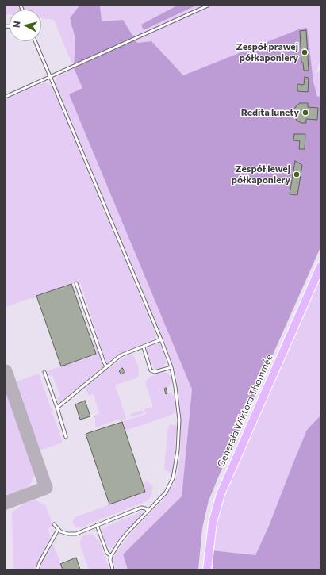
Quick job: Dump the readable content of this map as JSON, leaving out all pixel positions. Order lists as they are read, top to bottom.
{
  "streets": {
    "main road": ["Generała Wiktora Thommée"]
  },
  "places": ["Zespół prawej półkaponiery", "Redita lunety", "Zespół lewej półkaponiery"],
  "north": "left"
}
